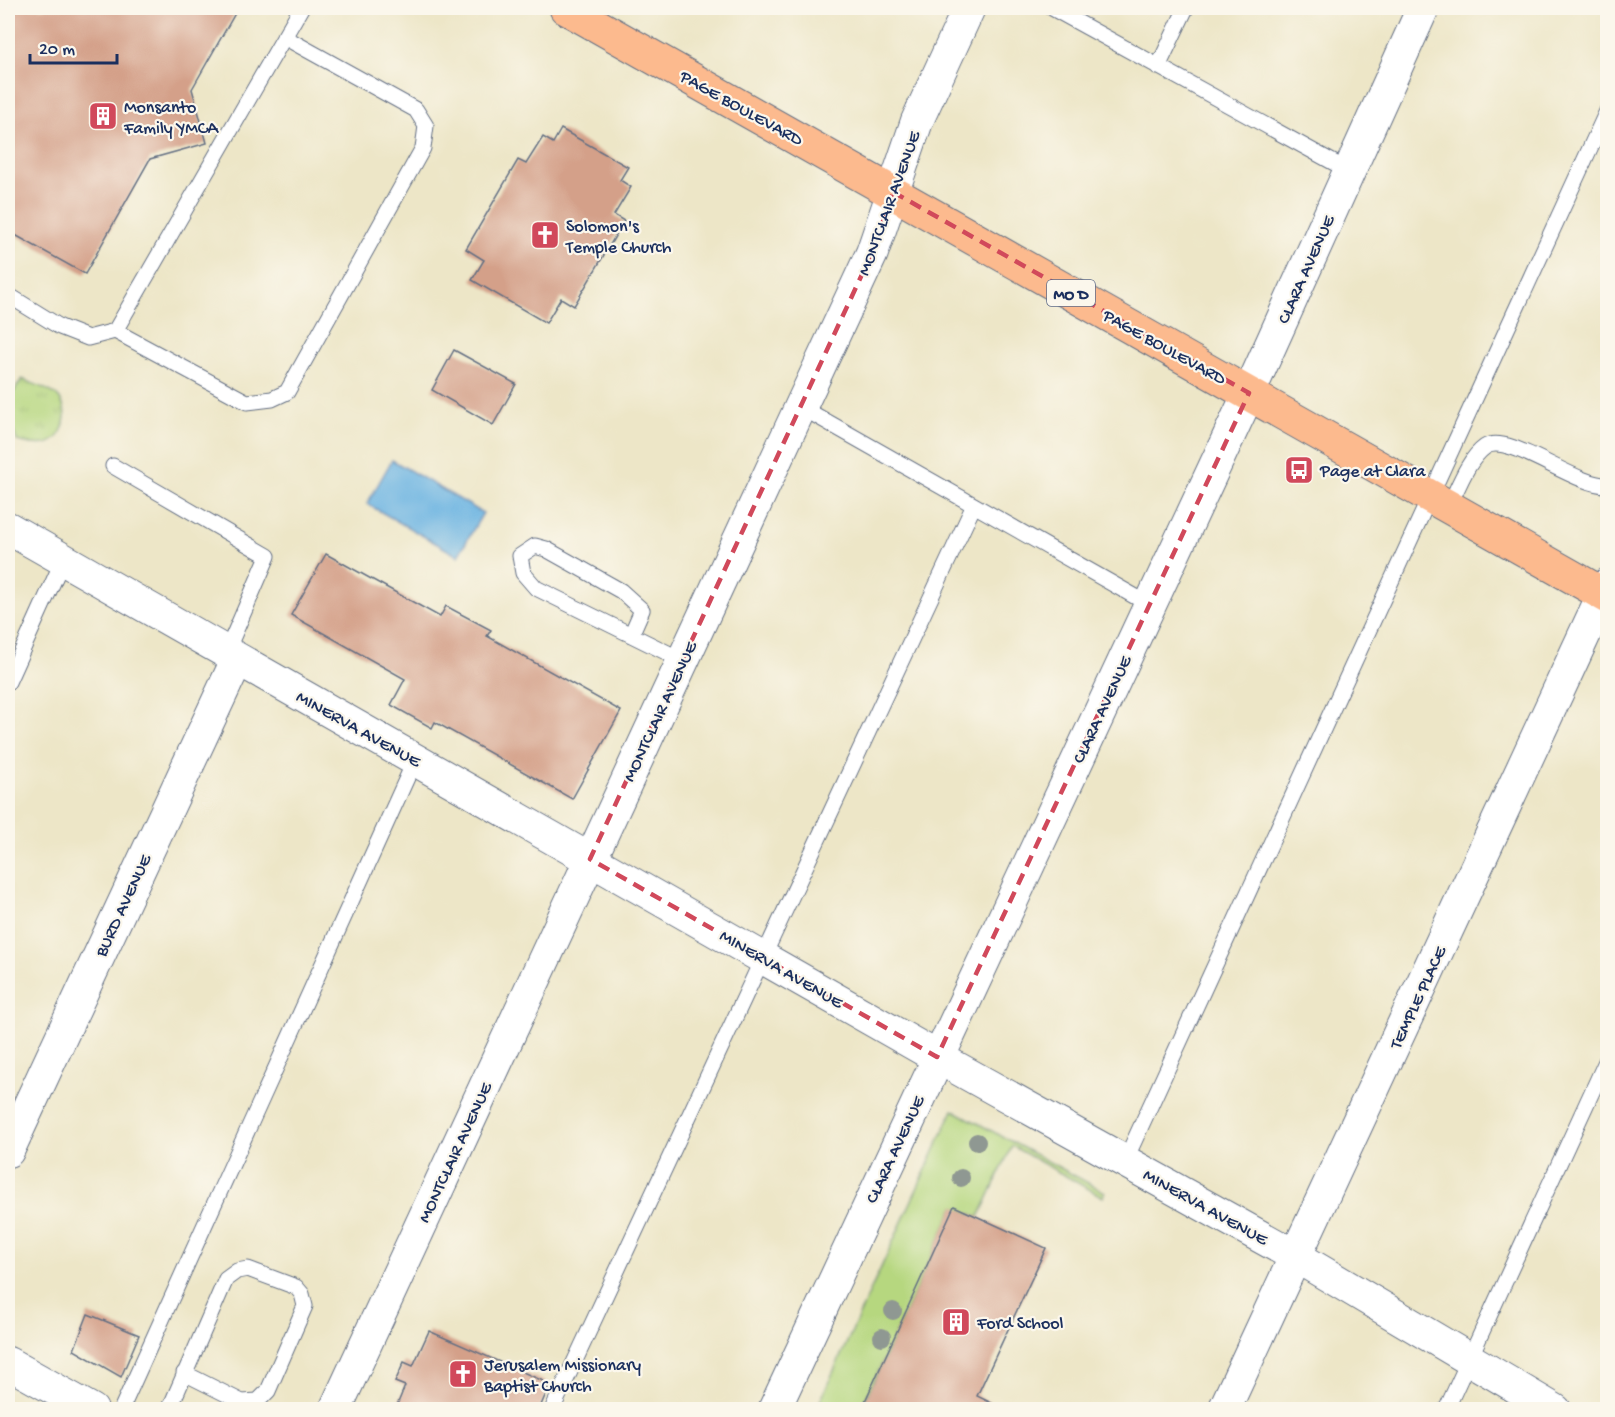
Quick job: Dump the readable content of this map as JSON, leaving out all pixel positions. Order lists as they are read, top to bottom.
{
  "streets": {
    "main road": ["PAGE BOULEVARD", "MO D"],
    "street": [
      "MONTCLAIR AVENUE",
      "CLARA AVENUE",
      "MINERVA AVENUE",
      "BURD AVENUE",
      "TEMPLE PLACE"
    ]
  },
  "crossings": [
    ["PAGE BOULEVARD", "MONTCLAIR AVENUE"],
    ["PAGE BOULEVARD", "CLARA AVENUE"],
    ["PAGE BOULEVARD", "TEMPLE PLACE"],
    ["MONTCLAIR AVENUE", "MINERVA AVENUE"],
    ["CLARA AVENUE", "MINERVA AVENUE"],
    ["MINERVA AVENUE", "BURD AVENUE"],
    ["MINERVA AVENUE", "TEMPLE PLACE"]
  ],
  "places": {
    "building": ["Monsanto Family YMCA", "Ford School"],
    "church": ["Solomon's Temple Church", "Jerusalem Missionary Baptist Church"],
    "bus stop": ["Page at Clara"]
  },
  "scale_bar": "20 m"
}
